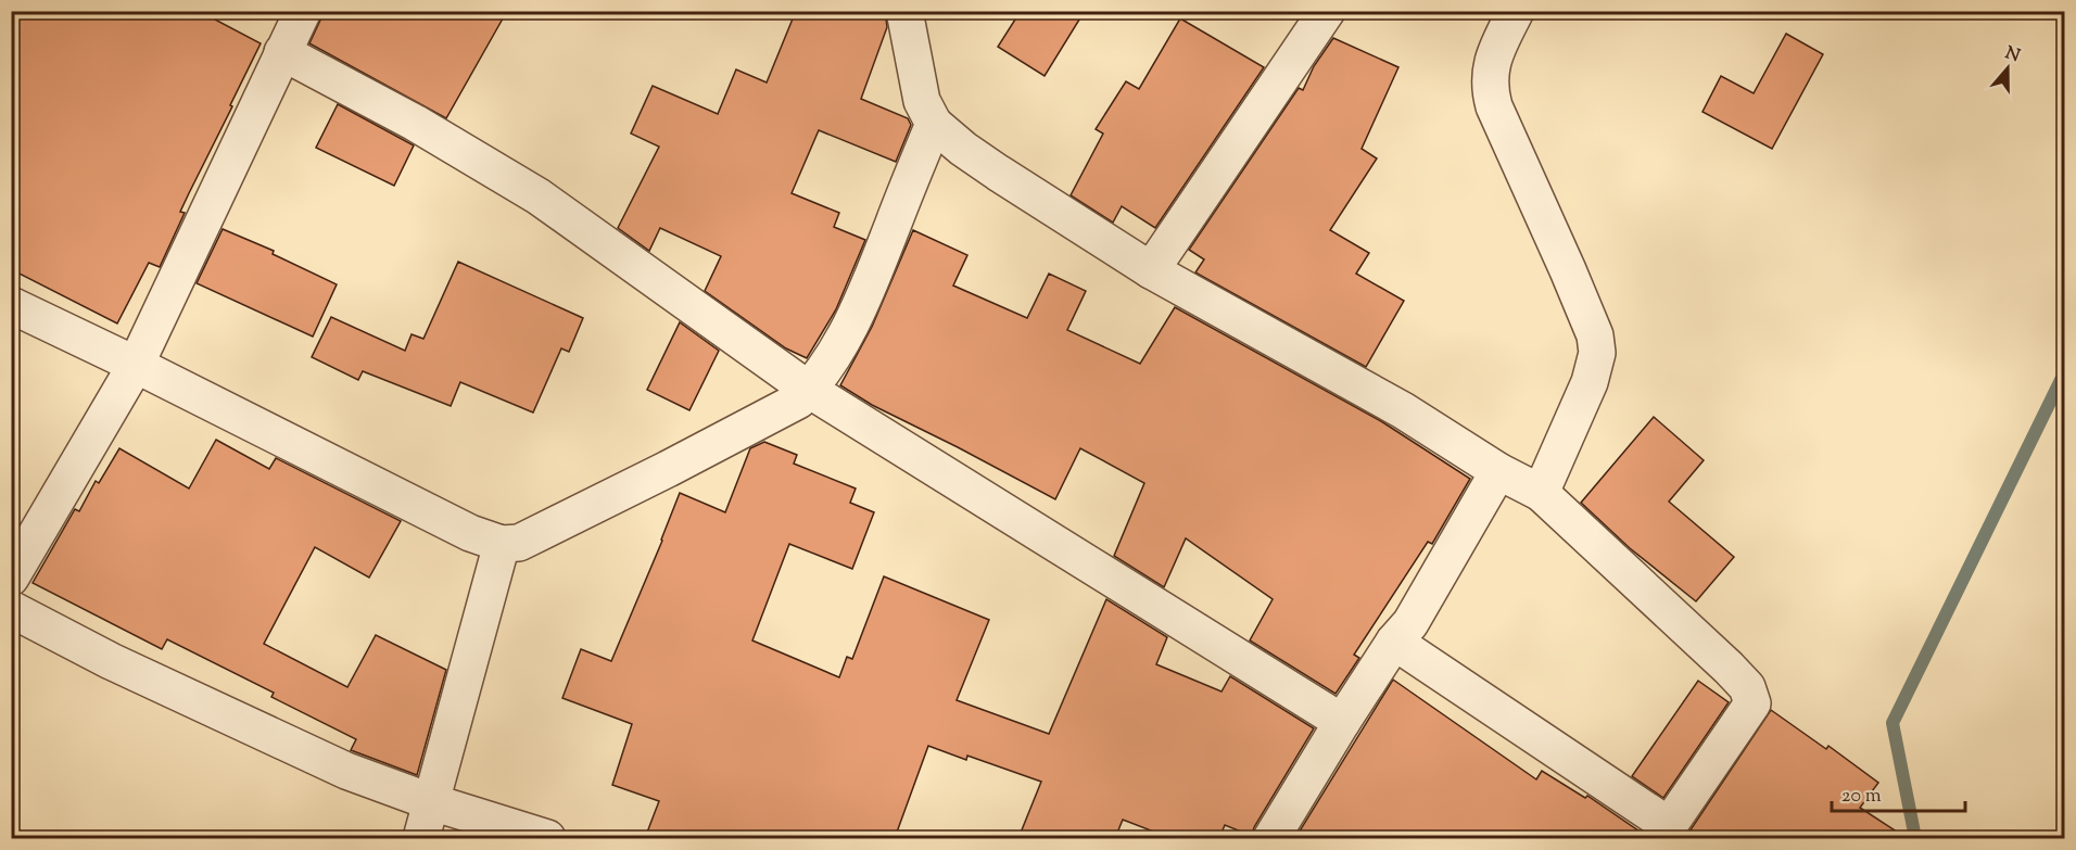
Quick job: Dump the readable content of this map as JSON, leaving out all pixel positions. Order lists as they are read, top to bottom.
{
  "scale_bar": "20 m",
  "north": "top"
}
